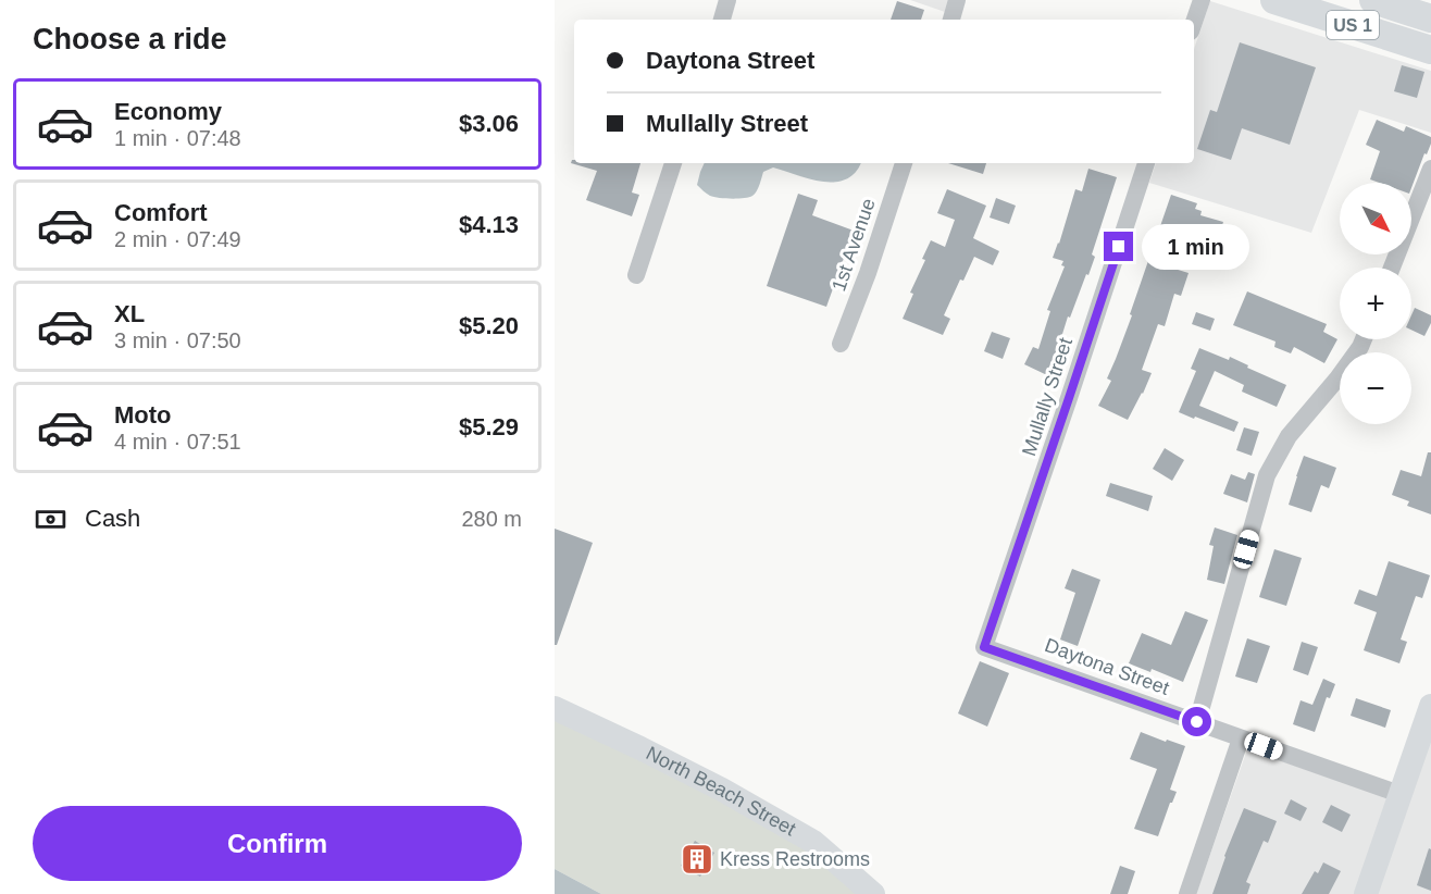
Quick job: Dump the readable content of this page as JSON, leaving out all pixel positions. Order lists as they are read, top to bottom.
{
  "streets": {
    "main road": ["US 1"],
    "street": [
      "1st Avenue",
      "Mullally Street",
      "Daytona Street",
      "North Beach Street"
    ]
  },
  "crossings": [
    ["Mullally Street", "Daytona Street"]
  ],
  "places": {
    "building": ["Kress Restrooms"]
  },
  "north": "bottom right",
  "page": {
    "heading": "Choose a ride",
    "banner": ["Daytona Street", "Mullally Street"],
    "list": [
      {
        "name": "Economy",
        "note": "1 min · 07:48",
        "value": "$3.06"
      },
      {
        "name": "Comfort",
        "note": "2 min · 07:49",
        "value": "$4.13"
      },
      {
        "name": "XL",
        "note": "3 min · 07:50",
        "value": "$5.20"
      },
      {
        "name": "Moto",
        "note": "4 min · 07:51",
        "value": "$5.29"
      }
    ],
    "map_buttons": ["+", "−"],
    "bubble": "1 min",
    "pay": ["Cash", "280 m"],
    "buttons": "Confirm"
  }
}
